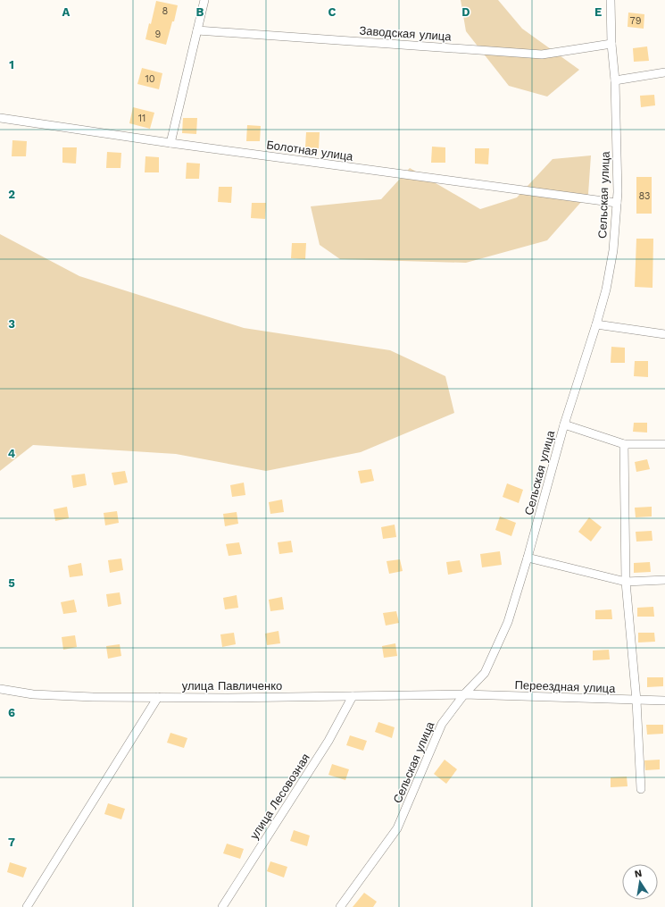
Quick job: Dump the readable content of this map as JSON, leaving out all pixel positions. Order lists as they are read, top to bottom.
{
  "streets": {
    "street": [
      "Заводская улица",
      "Болотная улица",
      "Сельская улица",
      "улица Павличенко",
      "Переездная улица",
      "улица Лесовозная"
    ]
  },
  "crossings": [
    ["Заводская улица", "Сельская улица"],
    ["Болотная улица", "Сельская улица"],
    ["Сельская улица", "улица Павличенко"],
    ["Сельская улица", "Переездная улица"],
    ["улица Павличенко", "Переездная улица"],
    ["улица Павличенко", "улица Лесовозная"]
  ],
  "house_numbers": [
    "8",
    "79",
    "9",
    "10",
    "11",
    "83"
  ],
  "north": "top",
  "grid": {
    "columns": [
      "A",
      "B",
      "C",
      "D",
      "E"
    ],
    "rows": [
      "1",
      "2",
      "3",
      "4",
      "5",
      "6",
      "7"
    ]
  }
}
